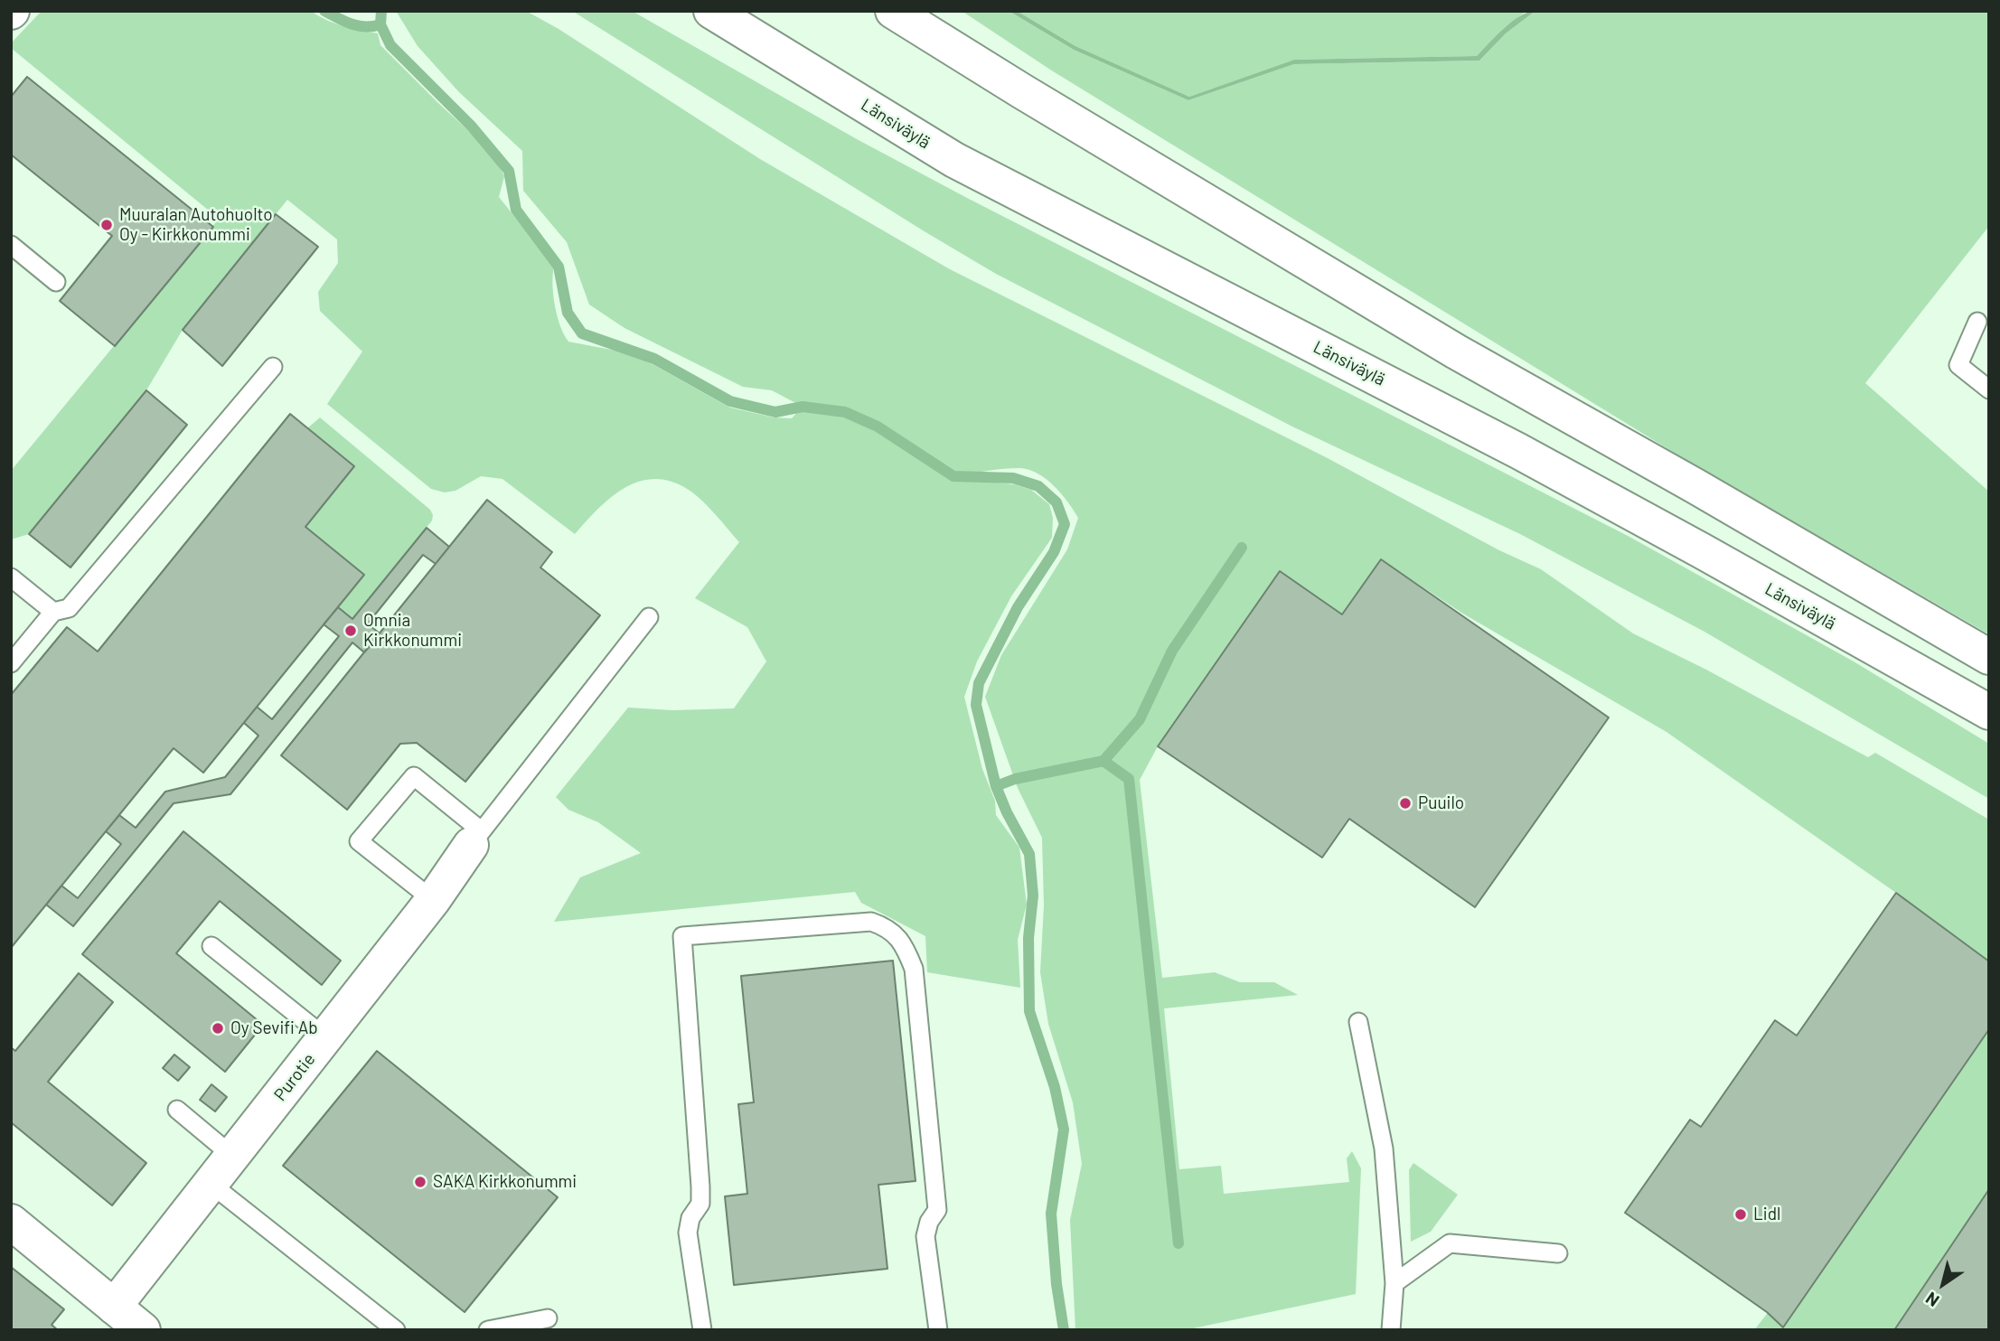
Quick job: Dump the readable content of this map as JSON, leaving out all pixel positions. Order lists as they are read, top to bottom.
{
  "streets": {
    "main road": ["Länsiväylä", "Purotie"]
  },
  "places": [
    "Muuralan Autohuolto Oy - Kirkkonummi",
    "Omnia Kirkkonummi",
    "Puuilo",
    "Oy Sevifi Ab",
    "SAKA Kirkkonummi",
    "Lidl"
  ],
  "north": "bottom left"
}
